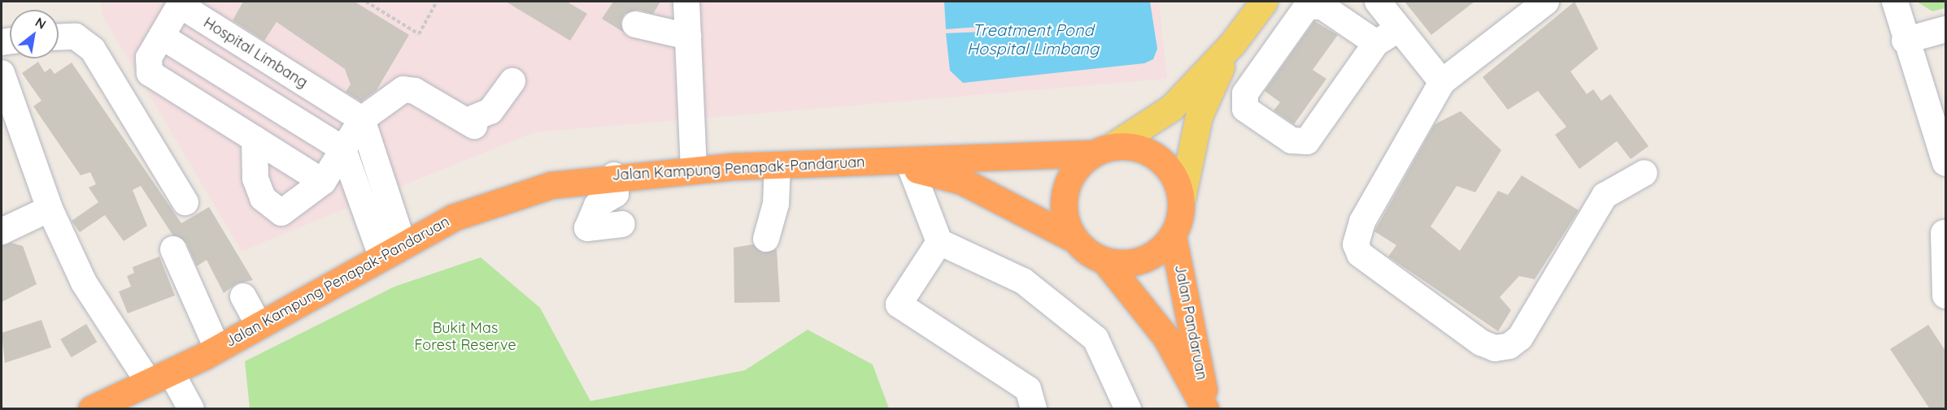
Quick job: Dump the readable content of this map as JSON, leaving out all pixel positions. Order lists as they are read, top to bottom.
{
  "streets": {
    "highway": ["Jalan Kampung Penapak-Pandaruan", "Jalan Pandaruan"],
    "street": ["Hospital Limbang"]
  },
  "crossings": [
    ["Jalan Kampung Penapak-Pandaruan", "Jalan Pandaruan"]
  ],
  "water": ["Treatment Pond Hospital Limbang"],
  "parks": ["Bukit Mas Forest Reserve"],
  "north": "top right"
}
